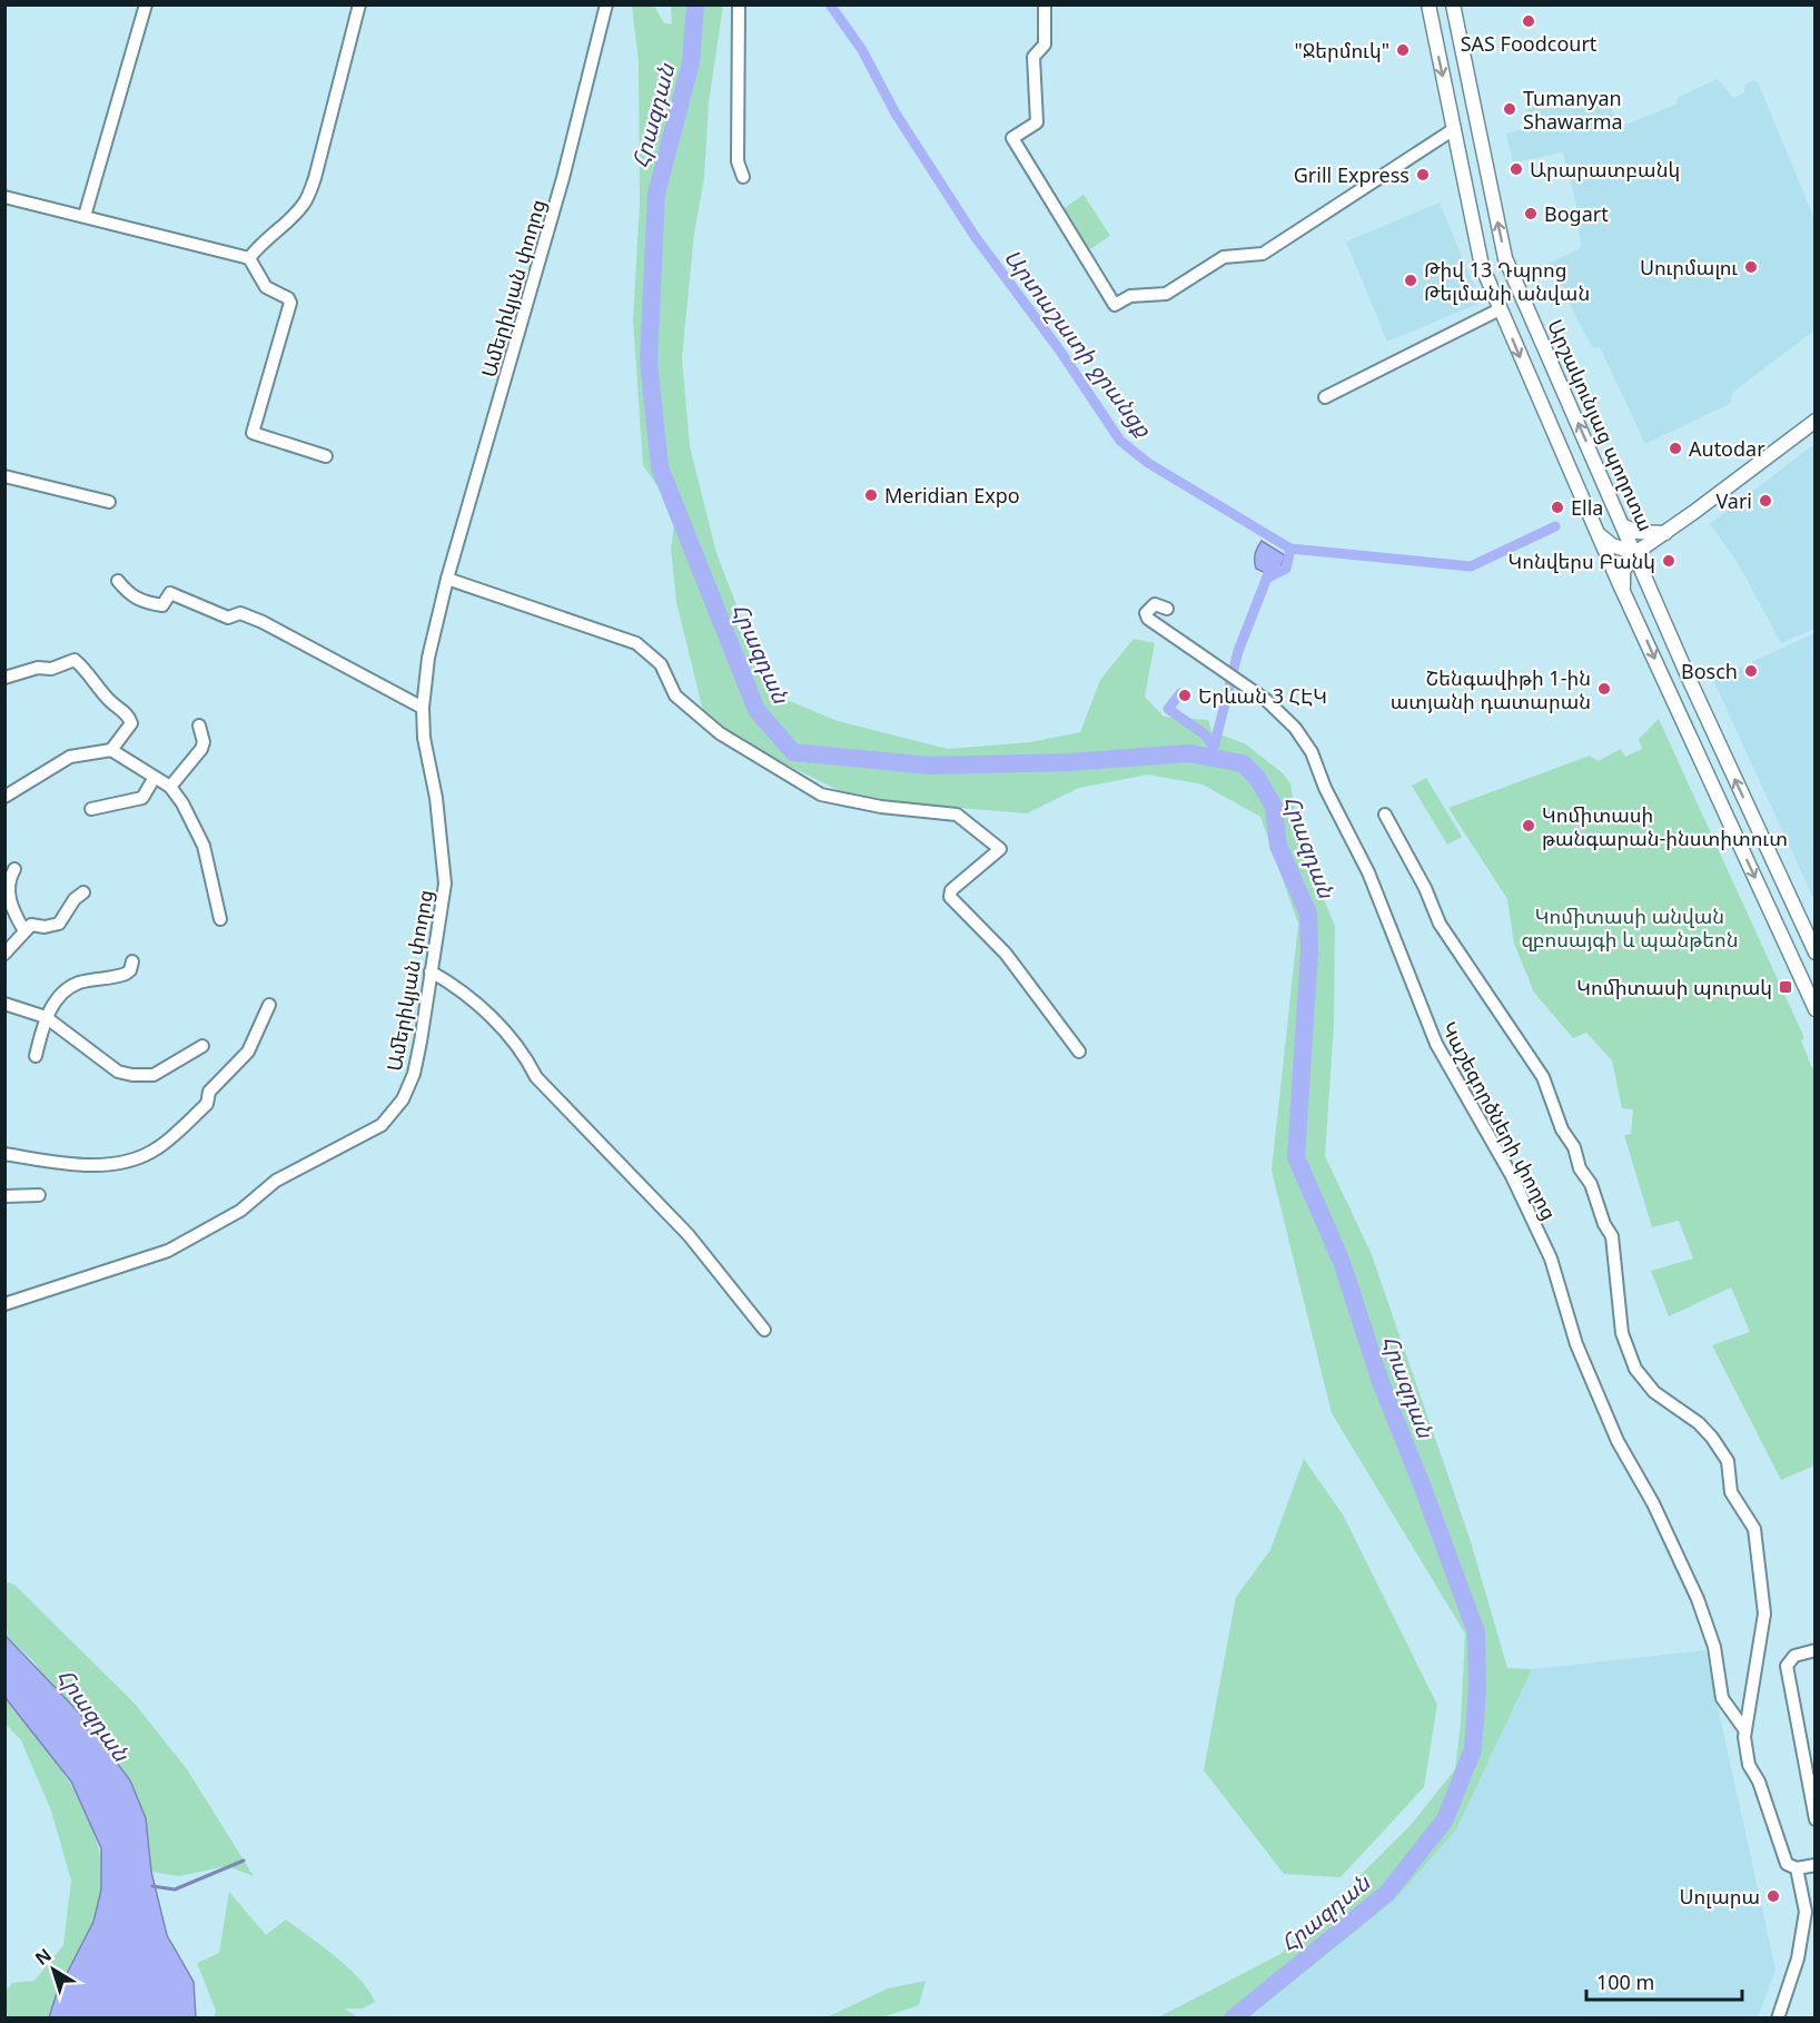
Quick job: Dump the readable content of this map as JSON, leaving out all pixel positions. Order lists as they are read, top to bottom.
{
  "streets": {
    "main road": ["Արշակունյաց պողոտա"],
    "street": ["Ամերիկյան փողոց", "Կաշեգործների փողոց"]
  },
  "water": ["Հրազդան", "Արտաշատի ջրանցք"],
  "parks": ["Կոմիտասի անվան զբոսայգի և պանթեոն"],
  "places": {
    "other": [
      "SAS Foodcourt",
      "\"Ջերմուկ\"",
      "Tumanyan Shawarma",
      "Արարատբանկ",
      "Grill Express",
      "Bogart",
      "Սուրմալու",
      "Թիվ 13 Դպրոց Թելմանի անվան",
      "Autodar",
      "Meridian Expo",
      "Vari",
      "Ella",
      "Կոնվերս Բանկ",
      "Bosch",
      "Շենգավիթի 1-ին ատյանի դատարան",
      "Երևան 3 ՀԷԿ",
      "Կոմիտասի թանգարան-ինստիտուտ",
      "Սոլարա"
    ],
    "transit": ["Կոմիտասի պուրակ"]
  },
  "scale_bar": "100 m",
  "north": "top left"
}
